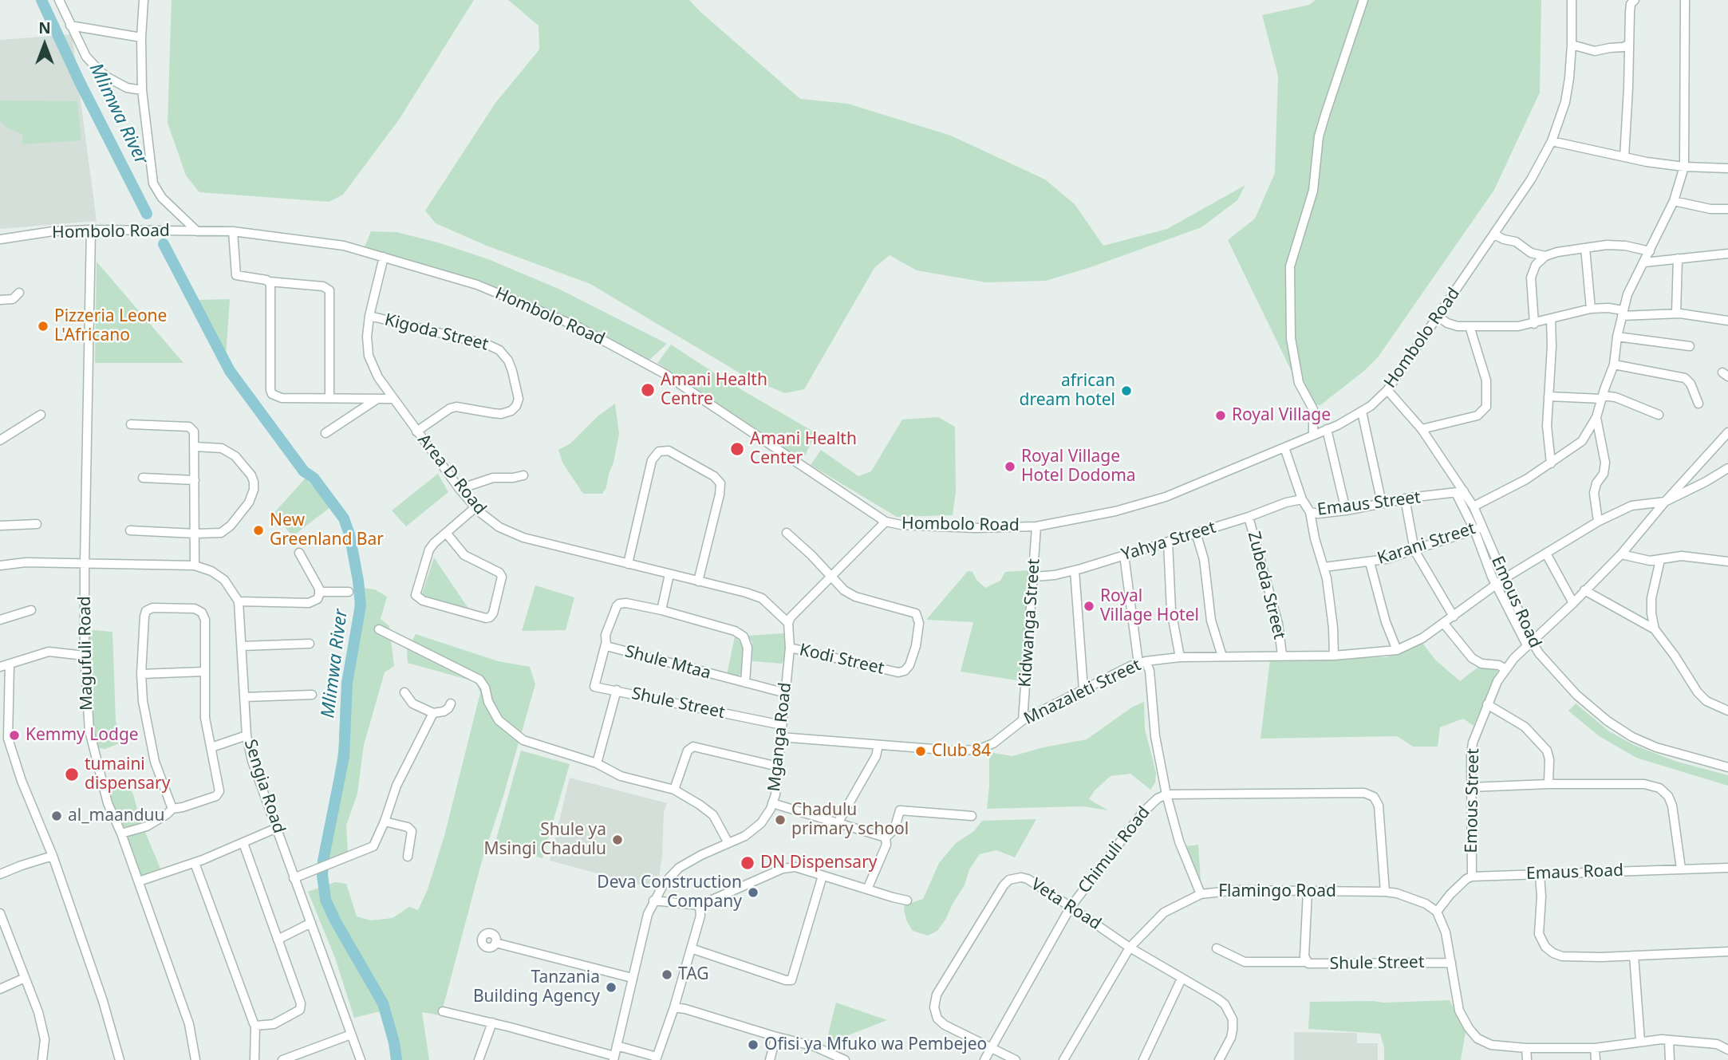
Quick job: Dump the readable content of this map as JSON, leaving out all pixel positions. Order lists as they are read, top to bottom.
{
  "streets": {
    "street": [
      "Hombolo Road",
      "Kigoda Street",
      "Area D Road",
      "Emaus Street",
      "Yahya Street",
      "Karani Street",
      "Zubeda Street",
      "Emous Road",
      "Kidwanga Street",
      "Magufuli Road",
      "Kodi Street",
      "Shule Mtaa",
      "Mnazaleti Street",
      "Shule Street",
      "Mganga Road",
      "Sengia Road",
      "Emous Street",
      "Chimuli Road",
      "Emaus Road",
      "Flamingo Road",
      "Veta Road"
    ]
  },
  "crossings": [
    ["Hombolo Road", "Area D Road"],
    ["Hombolo Road", "Emaus Street"],
    ["Hombolo Road", "Emous Road"],
    ["Hombolo Road", "Kidwanga Street"],
    ["Hombolo Road", "Magufuli Road"],
    ["Kigoda Street", "Area D Road"],
    ["Area D Road", "Mganga Road"],
    ["Emaus Street", "Yahya Street"],
    ["Emaus Street", "Emous Road"],
    ["Yahya Street", "Zubeda Street"],
    ["Yahya Street", "Kidwanga Street"],
    ["Karani Street", "Emous Road"],
    ["Karani Street", "Mnazaleti Street"],
    ["Zubeda Street", "Mnazaleti Street"],
    ["Emous Road", "Mnazaleti Street"],
    ["Emous Road", "Emous Street"],
    ["Kidwanga Street", "Mnazaleti Street"],
    ["Kodi Street", "Mganga Road"],
    ["Shule Mtaa", "Mganga Road"],
    ["Mnazaleti Street", "Mganga Road"],
    ["Mnazaleti Street", "Emous Street"],
    ["Shule Street", "Mganga Road"],
    ["Shule Street", "Flamingo Road"],
    ["Emous Street", "Emaus Road"],
    ["Chimuli Road", "Flamingo Road"],
    ["Chimuli Road", "Veta Road"],
    ["Flamingo Road", "Veta Road"]
  ],
  "water": ["Mlimwa River"],
  "places": [
    "Pizzeria Leone L'Africano",
    "Amani Health Centre",
    "african dream hotel",
    "Royal Village",
    "Amani Health Center",
    "Royal Village Hotel Dodoma",
    "New Greenland Bar",
    "Royal Village Hotel",
    "Kemmy Lodge",
    "Club 84",
    "tumaini dispensary",
    "al_maanduu",
    "Chadulu primary school",
    "Shule ya Msingi Chadulu",
    "DN Dispensary",
    "Deva Construction Company",
    "TAG",
    "Tanzania Building Agency",
    "Ofisi ya Mfuko wa Pembejeo"
  ],
  "north": "top"
}
